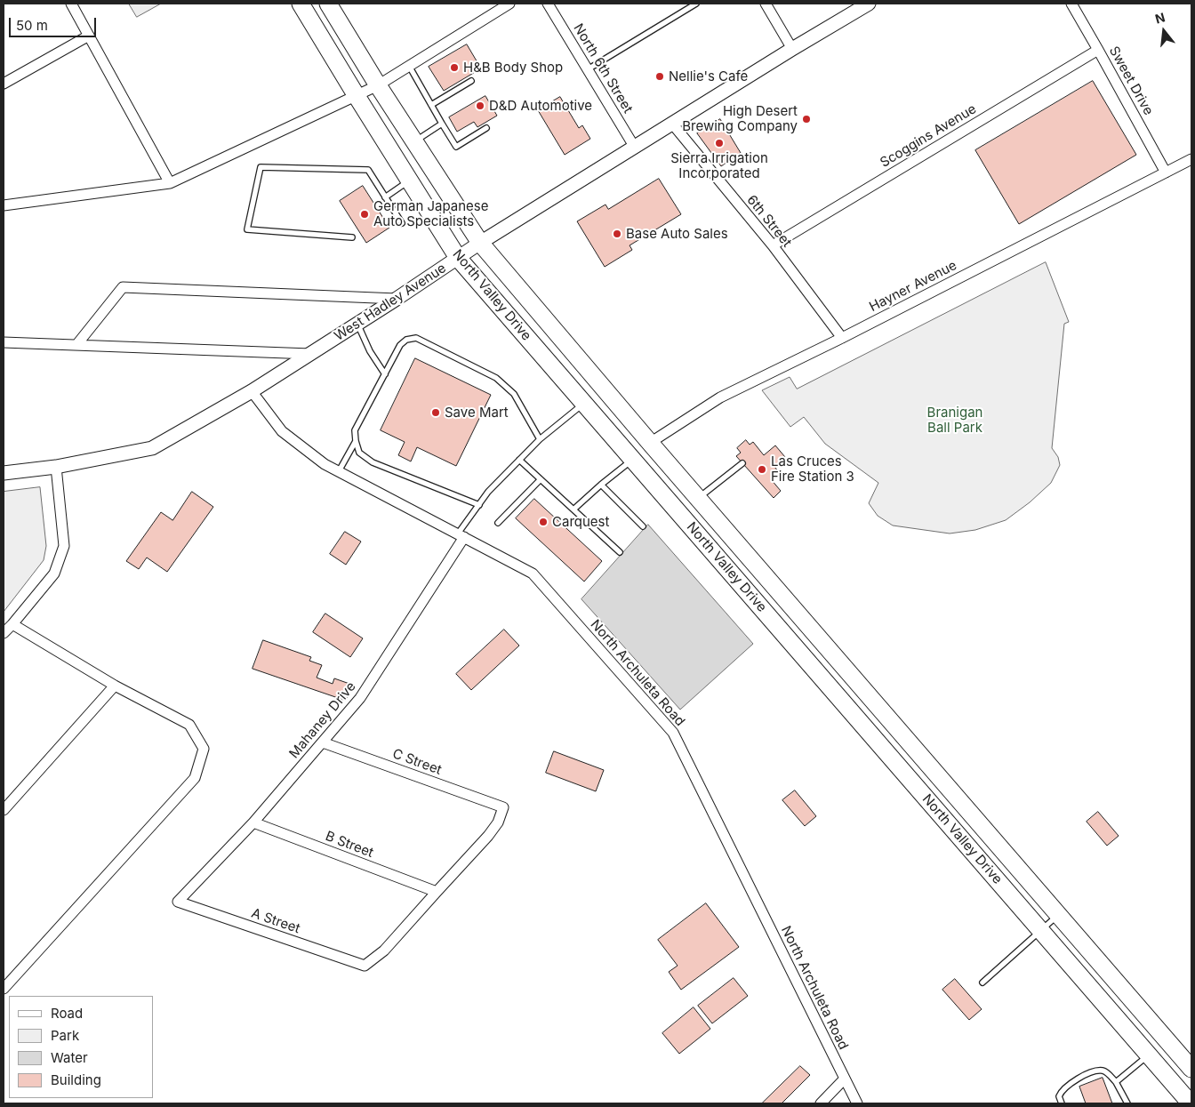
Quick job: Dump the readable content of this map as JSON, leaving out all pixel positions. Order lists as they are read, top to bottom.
{
  "streets": {
    "main road": ["North Valley Drive"],
    "street": [
      "North 6th Street",
      "Sweet Drive",
      "Scoggins Avenue",
      "6th Street",
      "Hayner Avenue",
      "West Hadley Avenue",
      "North Archuleta Road",
      "Mahaney Drive",
      "C Street",
      "B Street",
      "A Street"
    ]
  },
  "crossings": [
    ["North 6th Street", "West Hadley Avenue"],
    ["Sweet Drive", "Scoggins Avenue"],
    ["Sweet Drive", "Hayner Avenue"],
    ["Scoggins Avenue", "6th Street"],
    ["6th Street", "Hayner Avenue"],
    ["6th Street", "West Hadley Avenue"],
    ["Hayner Avenue", "North Valley Drive"],
    ["North Valley Drive", "West Hadley Avenue"],
    ["West Hadley Avenue", "North Archuleta Road"],
    ["North Archuleta Road", "Mahaney Drive"],
    ["Mahaney Drive", "C Street"],
    ["Mahaney Drive", "B Street"],
    ["Mahaney Drive", "A Street"],
    ["C Street", "B Street"],
    ["C Street", "A Street"],
    ["B Street", "A Street"]
  ],
  "parks": ["Branigan Ball Park"],
  "places": [
    "H&B Body Shop",
    "Nellie's Cafe",
    "D&D Automotive",
    "High Desert Brewing Company",
    "Sierra Irrigation Incorporated",
    "German Japanese Auto Specialists",
    "Base Auto Sales",
    "Save Mart",
    "Las Cruces Fire Station 3",
    "Carquest"
  ],
  "legend": [
    "Road",
    "Park",
    "Water",
    "Building"
  ],
  "scale_bar": "50 m",
  "north": "top"
}
